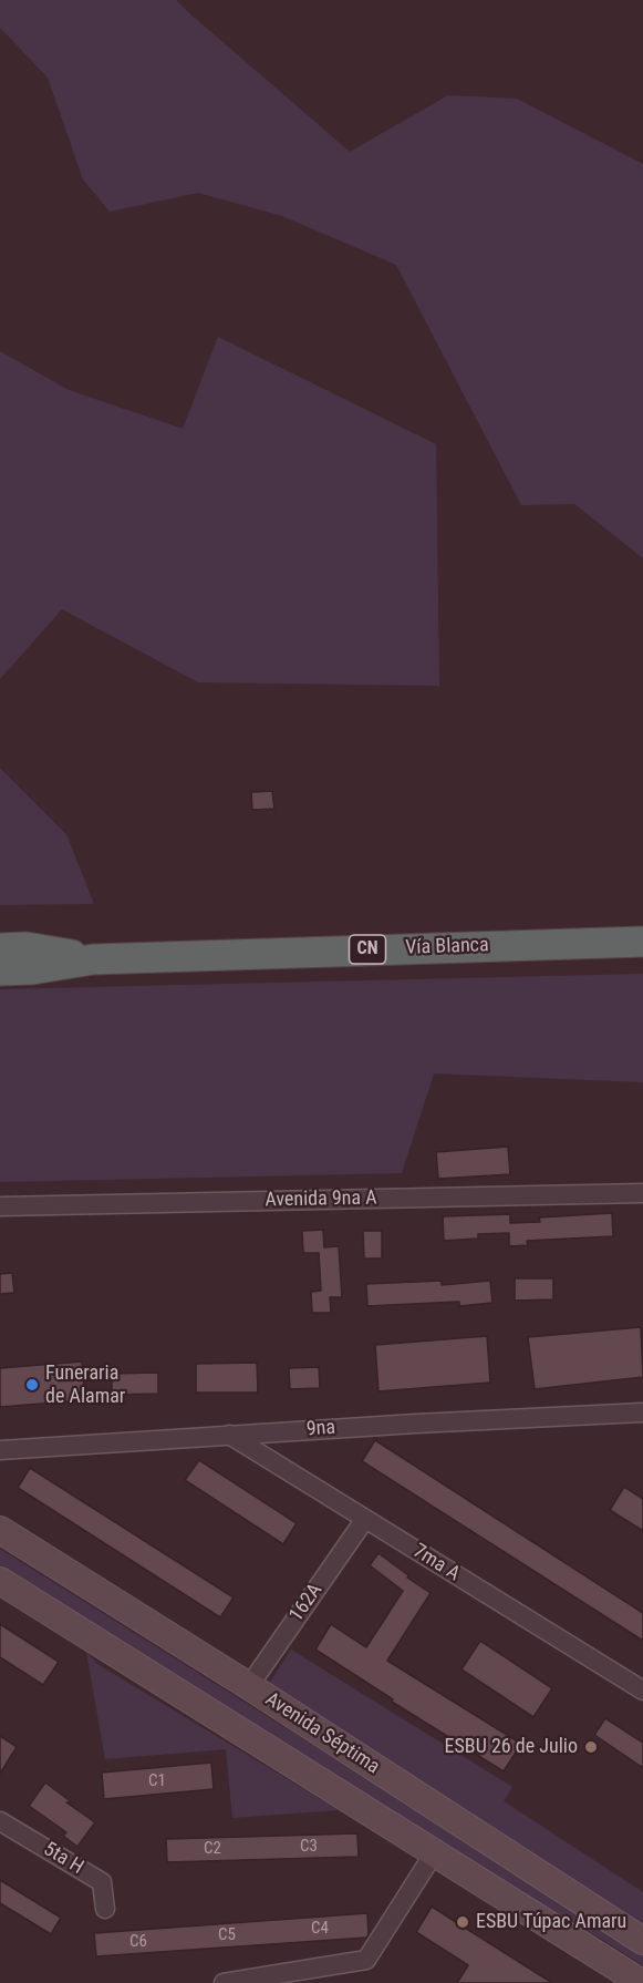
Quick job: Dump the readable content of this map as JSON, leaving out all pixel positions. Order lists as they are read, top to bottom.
{
  "streets": {
    "highway": ["Vía Blanca", "CN"],
    "main road": ["Avenida Séptima"],
    "street": [
      "Avenida 9na A",
      "9na",
      "7ma A",
      "162A",
      "5ta H"
    ]
  },
  "crossings": [
    ["9na", "7ma A"],
    ["7ma A", "162A"],
    ["162A", "Avenida Séptima"]
  ],
  "places": ["Funeraria de Alamar", "ESBU 26 de Julio", "ESBU Túpac Amaru"],
  "house_numbers": [
    "C1",
    "C3",
    "C2",
    "C4",
    "C5",
    "C6"
  ]
}
